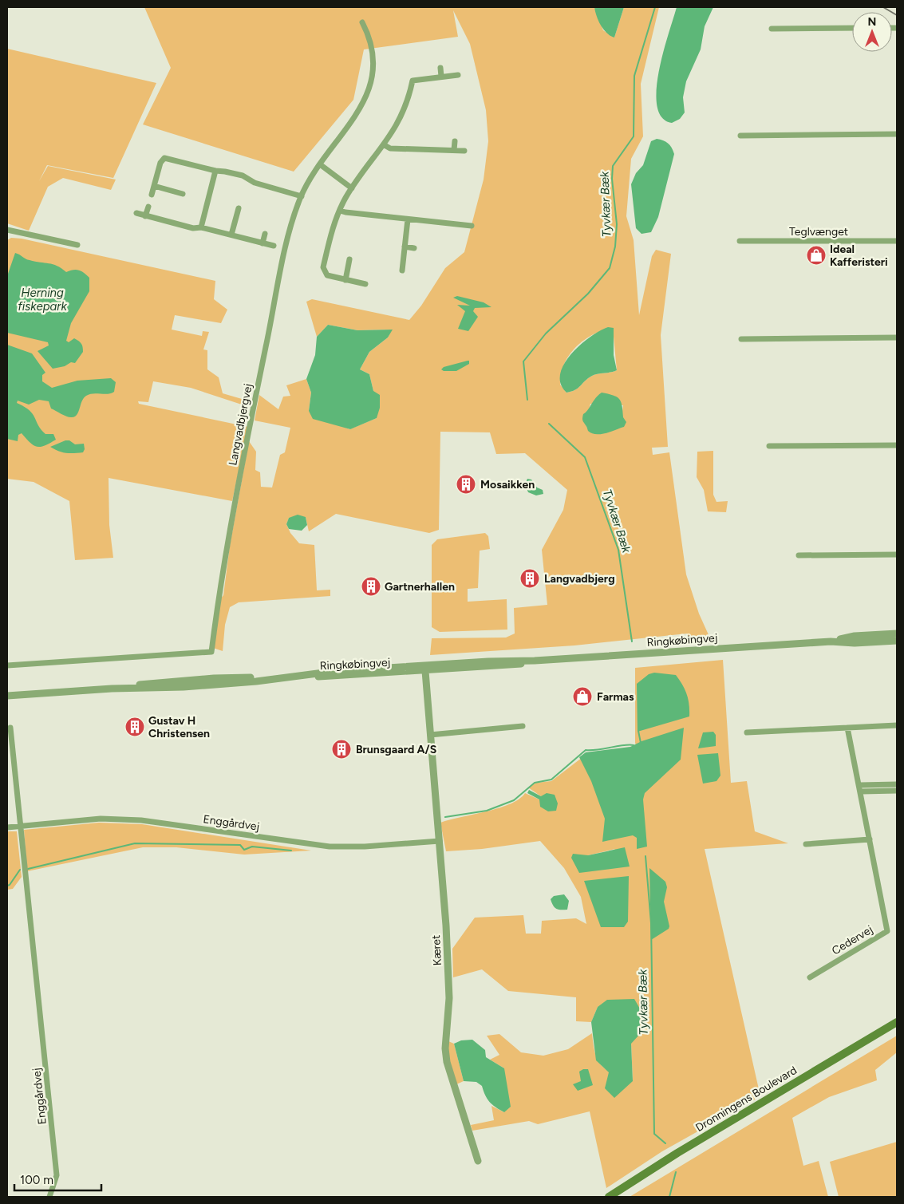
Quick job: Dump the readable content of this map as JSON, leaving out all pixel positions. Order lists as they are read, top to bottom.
{
  "streets": {
    "main road": ["Dronningens Boulevard"],
    "street": [
      "Teglvænget",
      "Langvadbjergvej",
      "Ringkøbingvej",
      "Enggårdvej",
      "Cedervej",
      "Kæret"
    ]
  },
  "crossings": [
    ["Ringkøbingvej", "Kæret"],
    ["Enggårdvej", "Kæret"]
  ],
  "water": ["Tyvkær Bæk", "Herning fiskepark"],
  "places": {
    "shop": ["Ideal Kafferisteri", "Farmas"],
    "building": [
      "Mosaikken",
      "Langvadbjerg",
      "Gartnerhallen",
      "Gustav H Christensen",
      "Brunsgaard A/S"
    ]
  },
  "scale_bar": "100 m",
  "north": "top"
}
